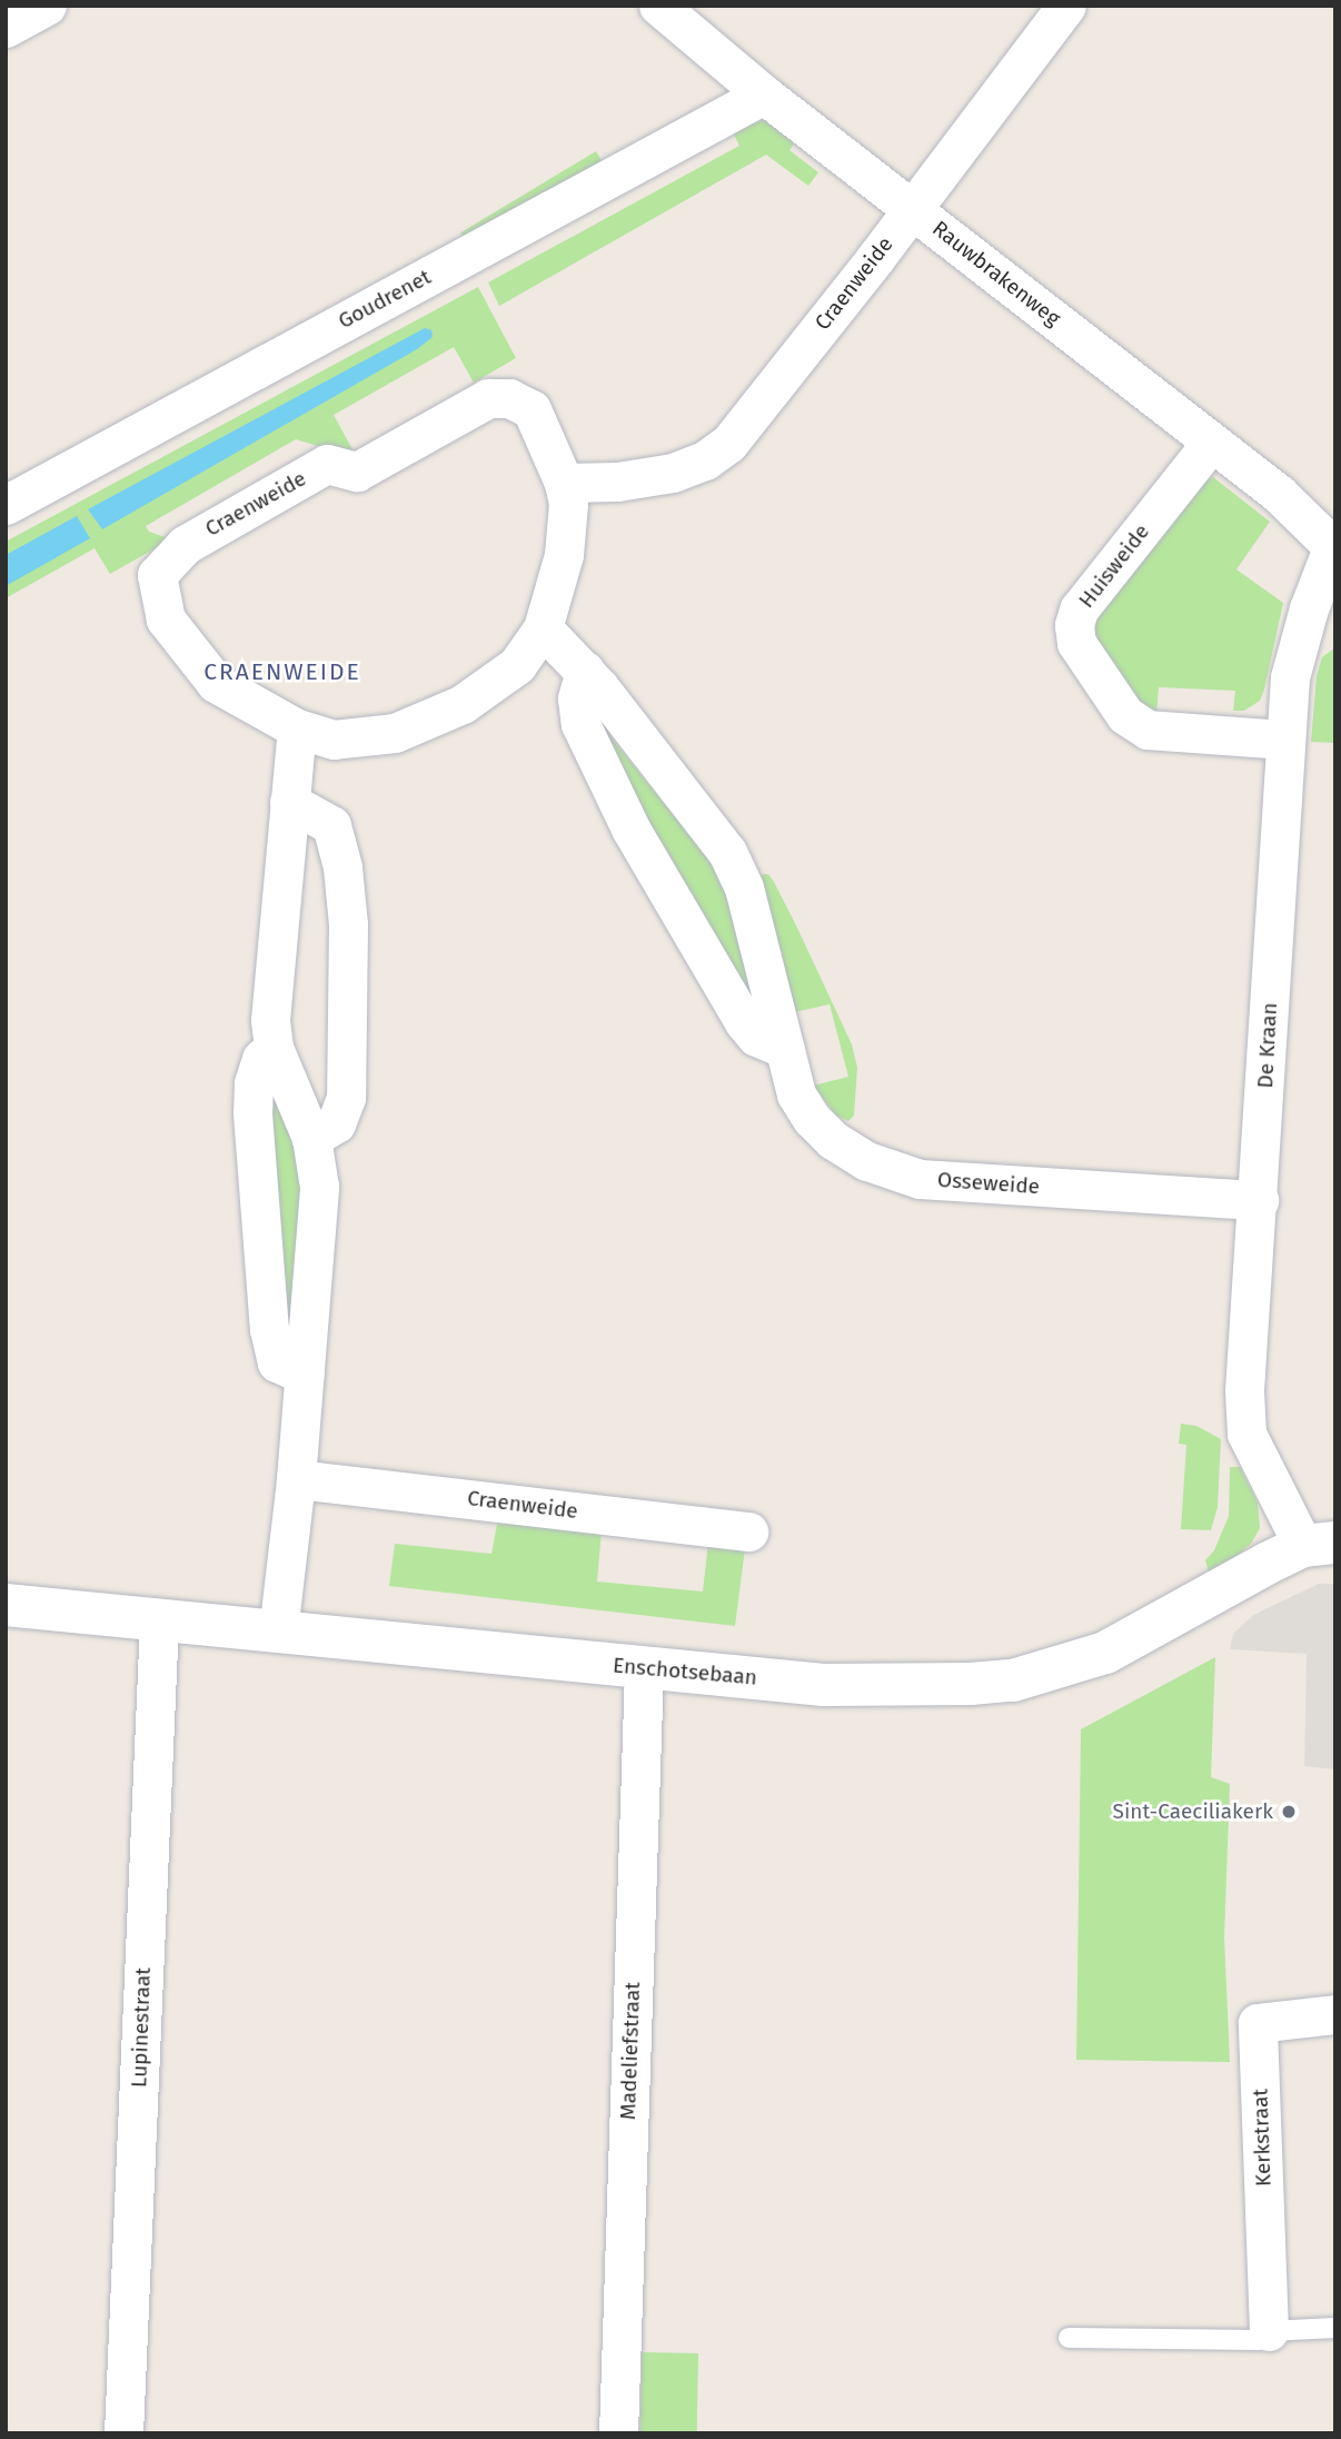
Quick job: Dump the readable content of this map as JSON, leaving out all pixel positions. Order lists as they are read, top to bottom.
{
  "streets": {
    "street": [
      "Rauwbrakenweg",
      "Craenweide",
      "Goudrenet",
      "Huisweide",
      "De Kraan",
      "Osseweide",
      "Enschotsebaan",
      "Lupinestraat",
      "Madeliefstraat",
      "Kerkstraat"
    ]
  },
  "crossings": [
    ["Rauwbrakenweg", "Craenweide"],
    ["Rauwbrakenweg", "Goudrenet"],
    ["Rauwbrakenweg", "Huisweide"],
    ["Rauwbrakenweg", "De Kraan"],
    ["Craenweide", "Osseweide"],
    ["Huisweide", "De Kraan"],
    ["De Kraan", "Osseweide"],
    ["De Kraan", "Enschotsebaan"],
    ["Enschotsebaan", "Lupinestraat"],
    ["Enschotsebaan", "Madeliefstraat"]
  ],
  "districts": ["CRAENWEIDE"],
  "places": ["Sint-Caeciliakerk"]
}
